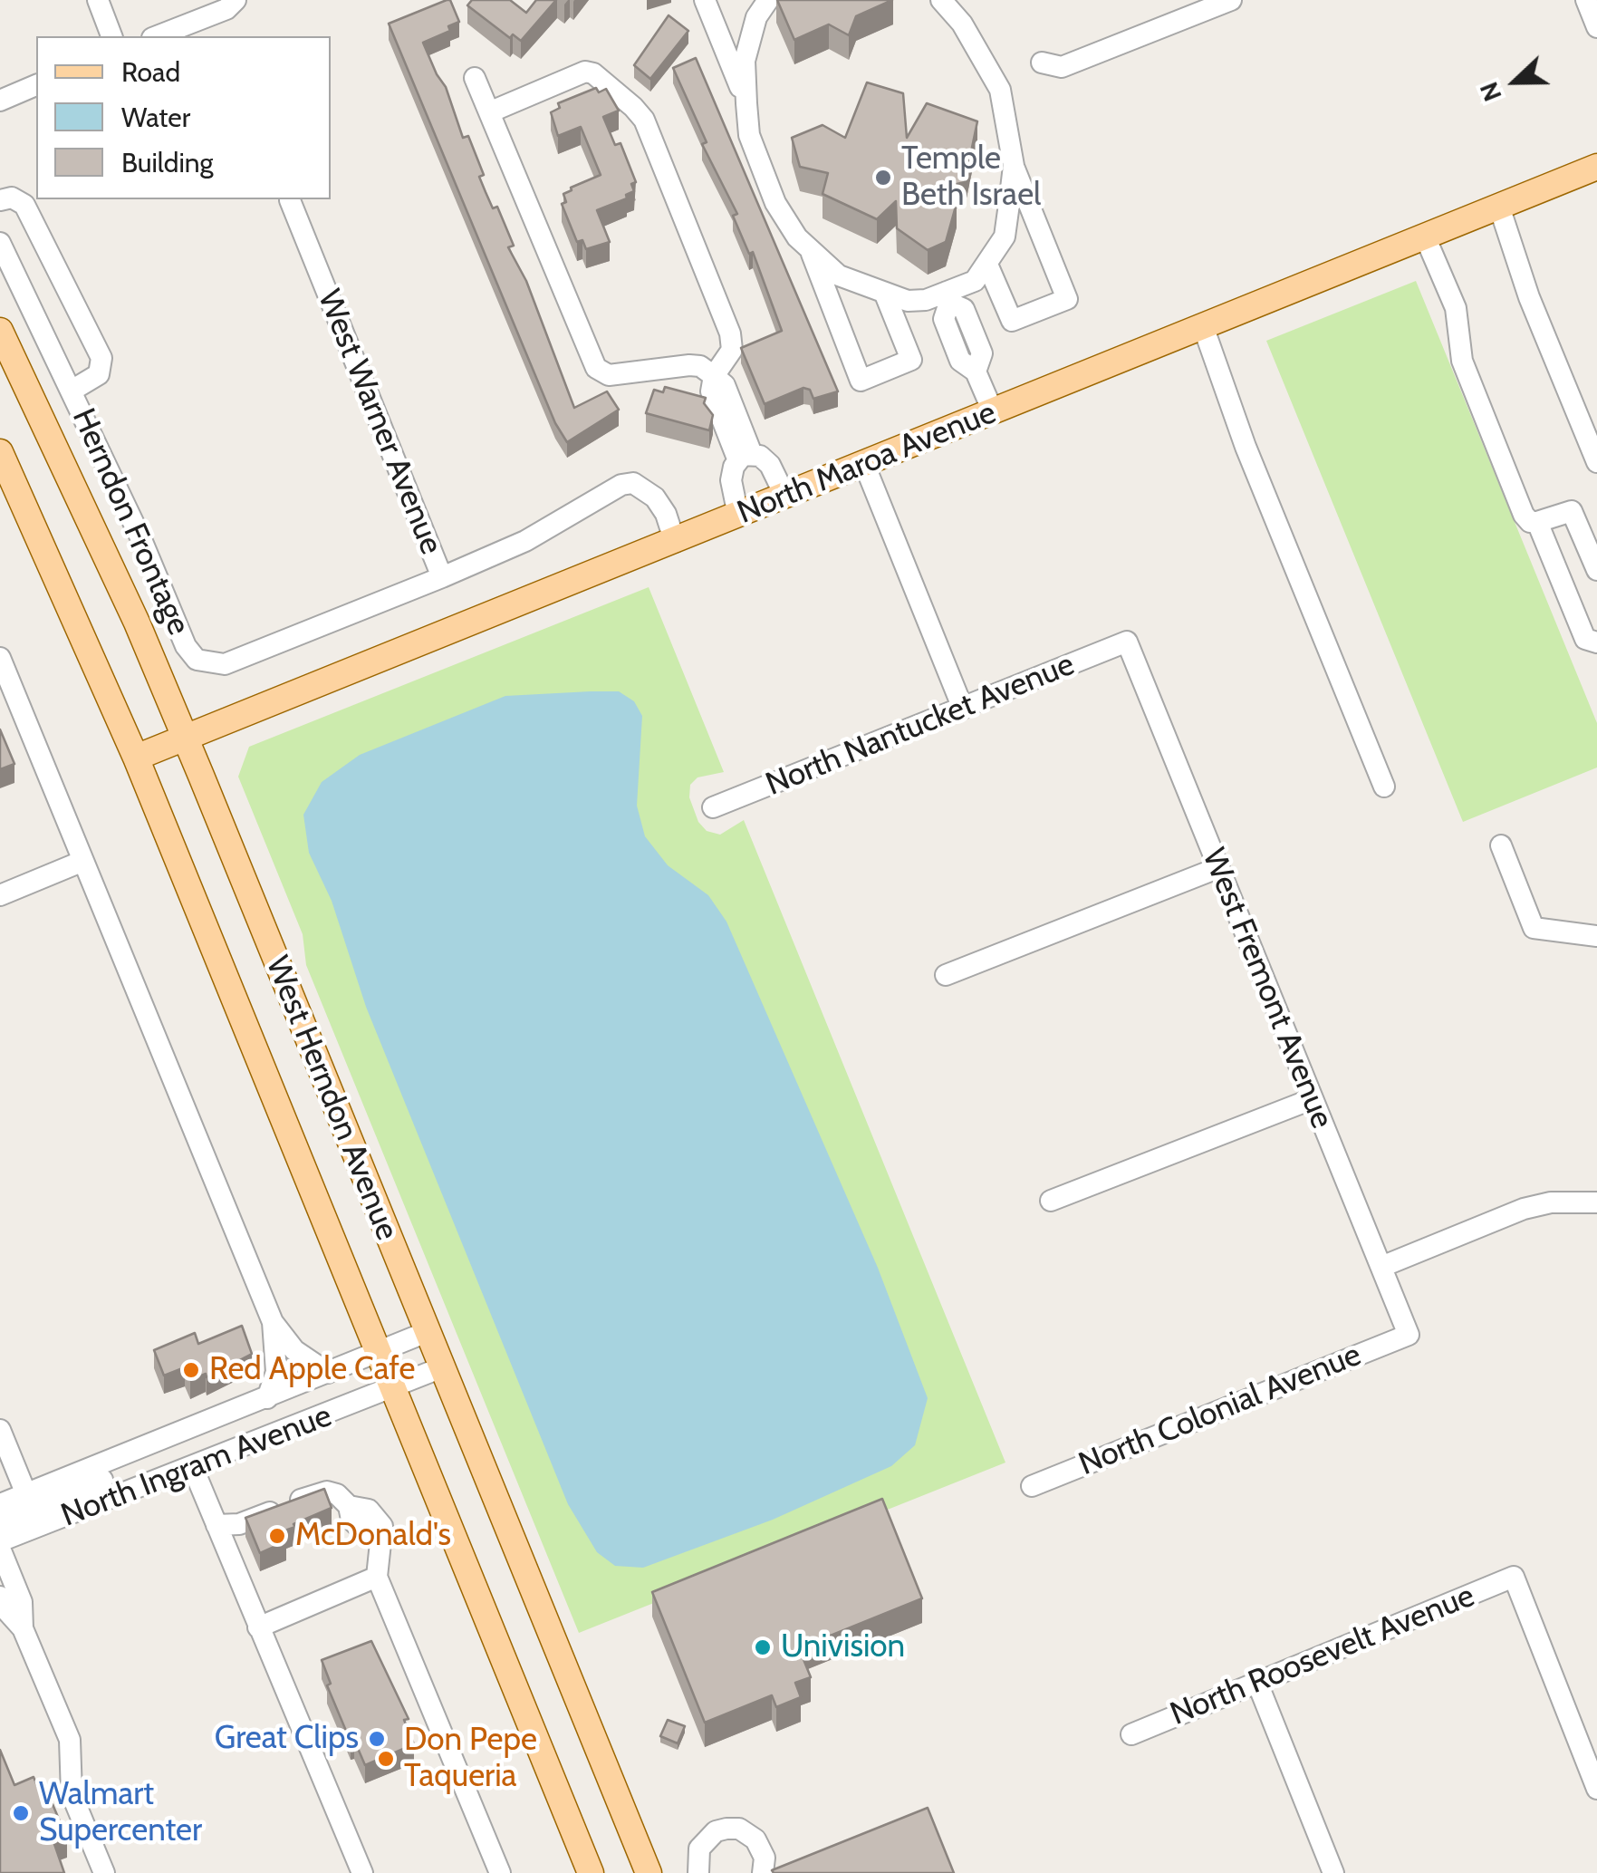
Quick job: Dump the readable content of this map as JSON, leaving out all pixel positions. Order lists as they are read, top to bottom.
{
  "streets": {
    "main road": ["North Maroa Avenue", "West Herndon Avenue"],
    "street": [
      "West Warner Avenue",
      "Herndon Frontage",
      "North Nantucket Avenue",
      "West Fremont Avenue",
      "North Colonial Avenue",
      "North Ingram Avenue",
      "North Roosevelt Avenue"
    ]
  },
  "crossings": [
    ["West Warner Avenue", "North Maroa Avenue"],
    ["West Warner Avenue", "Herndon Frontage"],
    ["North Maroa Avenue", "West Herndon Avenue"],
    ["North Nantucket Avenue", "West Fremont Avenue"],
    ["West Fremont Avenue", "North Colonial Avenue"],
    ["West Herndon Avenue", "North Ingram Avenue"]
  ],
  "places": [
    "Temple Beth Israel",
    "Red Apple Cafe",
    "McDonald's",
    "Univision",
    "Great Clips",
    "Don Pepe Taqueria",
    "Walmart Supercenter"
  ],
  "legend": ["Road", "Water", "Building"],
  "north": "left"
}
